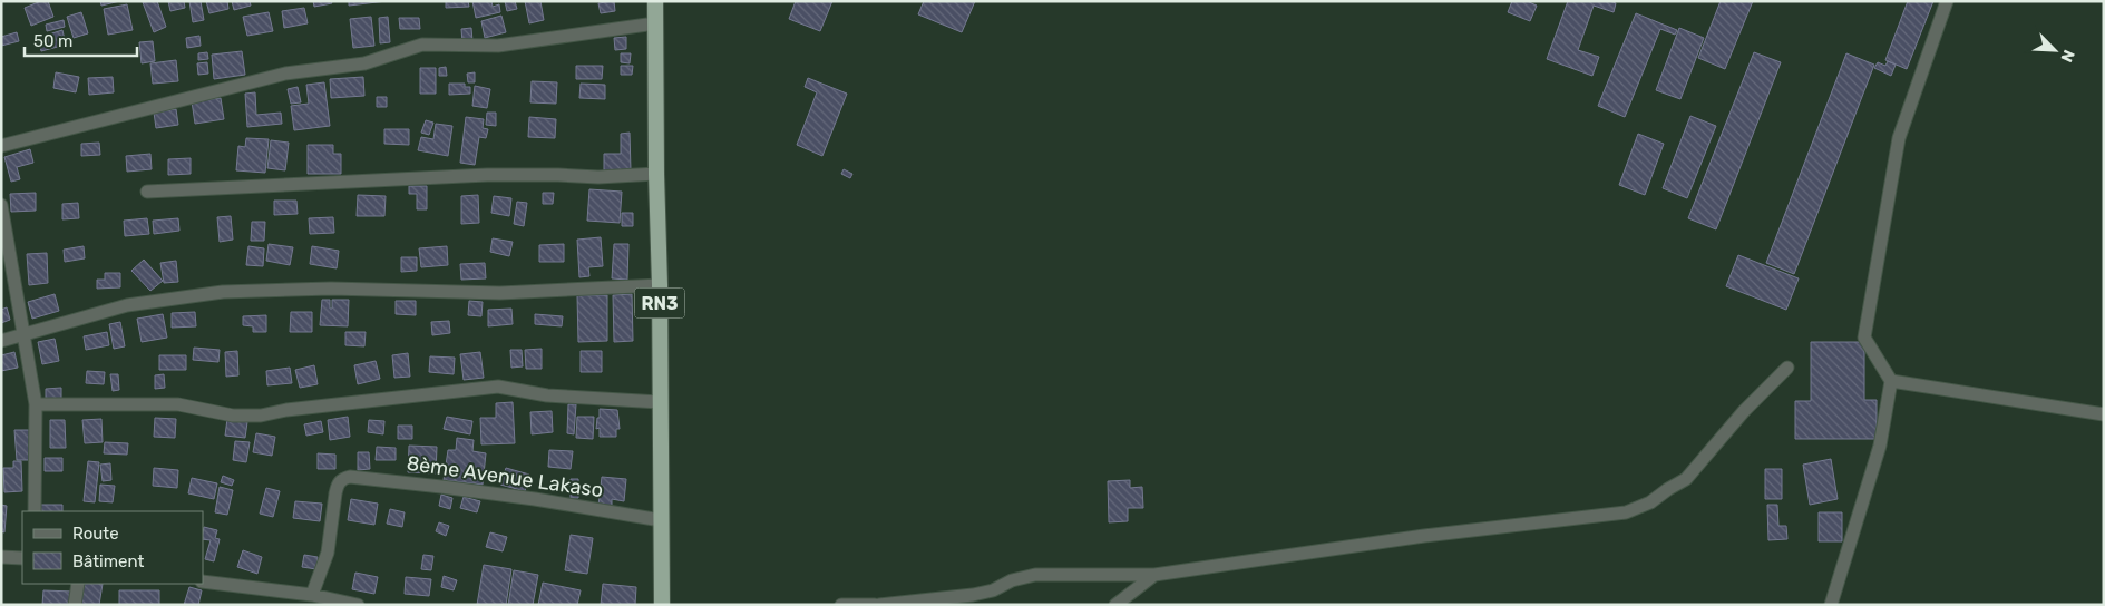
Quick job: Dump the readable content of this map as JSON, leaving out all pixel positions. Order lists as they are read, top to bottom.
{
  "streets": {
    "highway": ["RN3"],
    "street": ["8ème Avenue Lakaso"]
  },
  "crossings": [
    ["RN3", "8ème Avenue Lakaso"]
  ],
  "legend": ["Route", "Bâtiment"],
  "scale_bar": "50 m",
  "north": "bottom right"
}
